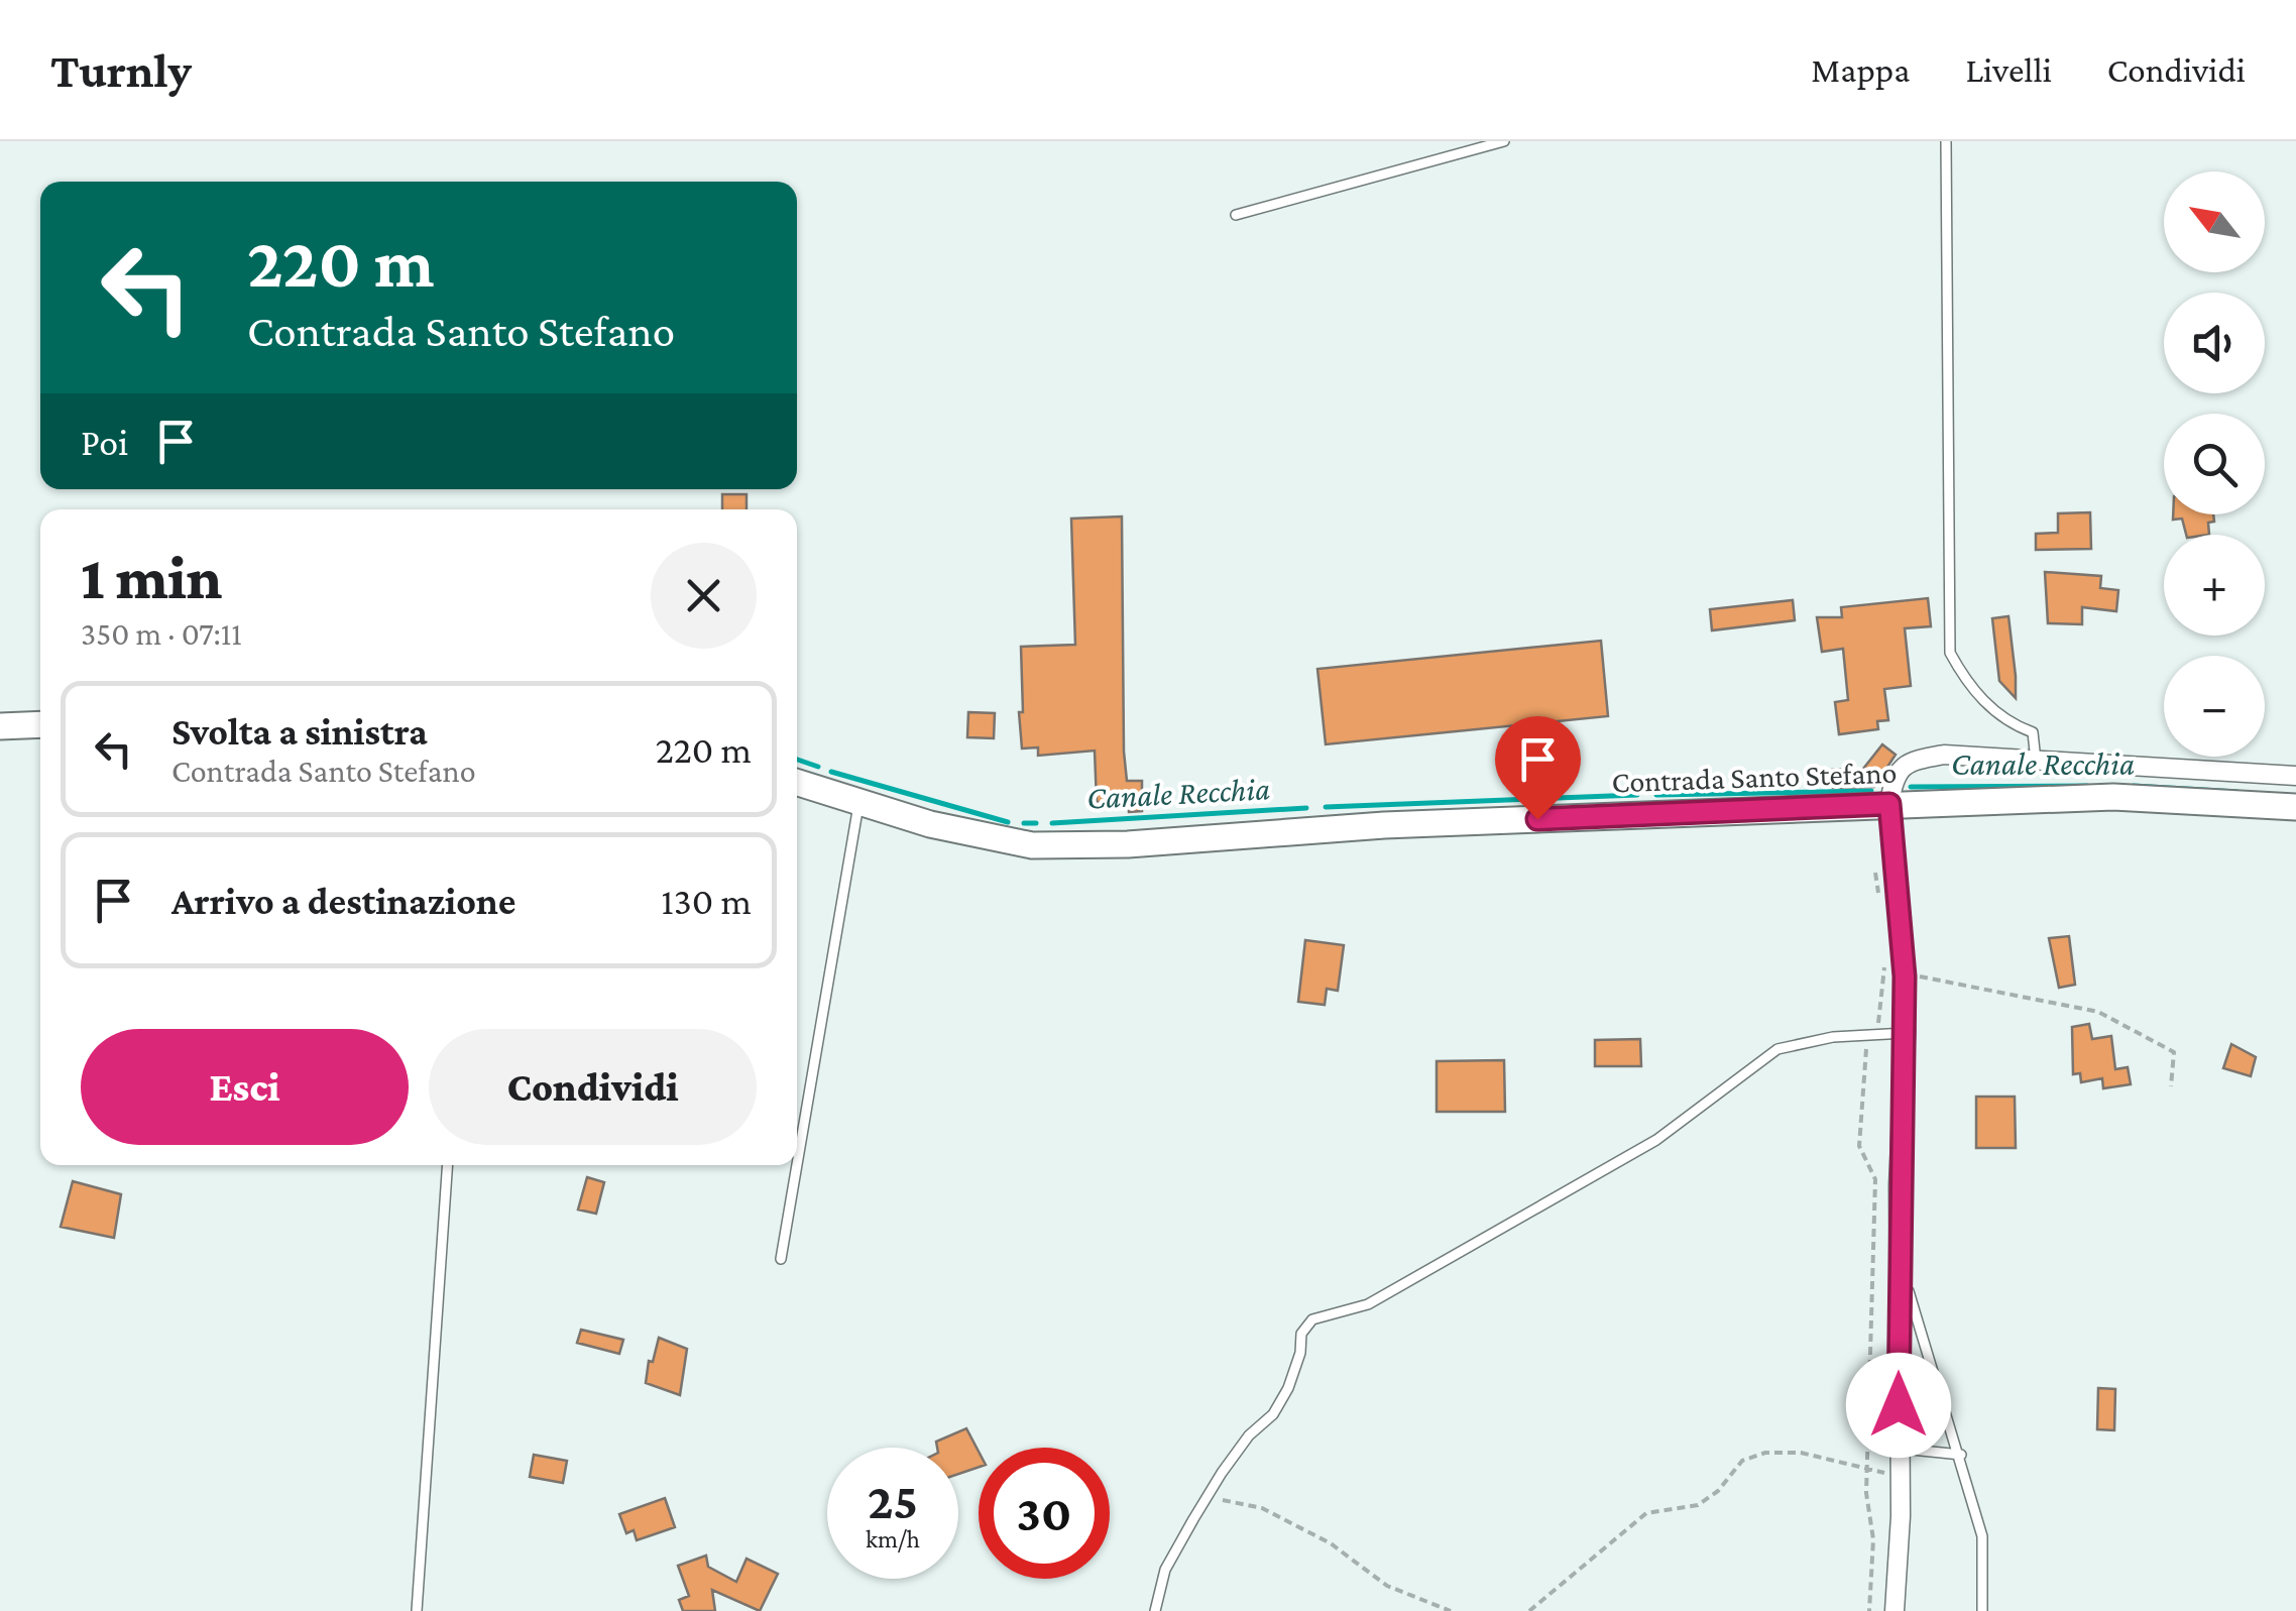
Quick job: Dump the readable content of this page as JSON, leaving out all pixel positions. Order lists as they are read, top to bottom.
{
  "streets": {
    "street": ["Contrada Santo Stefano"]
  },
  "water": ["Canale Recchia"],
  "north": "top left",
  "page": {
    "header": "Turnly",
    "nav": ["Mappa", "Livelli", "Condividi"],
    "map_buttons": ["+", "−"],
    "turn": ["220 m", "Contrada Santo Stefano"],
    "then": "Poi",
    "heading": ["1 min", "350 m · 07:11"],
    "list": [
      {
        "name": "Svolta a sinistra",
        "note": "Contrada Santo Stefano",
        "value": "220 m"
      },
      {
        "name": "Arrivo a destinazione",
        "value": "130 m"
      }
    ],
    "buttons": ["Esci", "Condividi"],
    "speed": "25 km/h",
    "limit": "30"
  }
}
